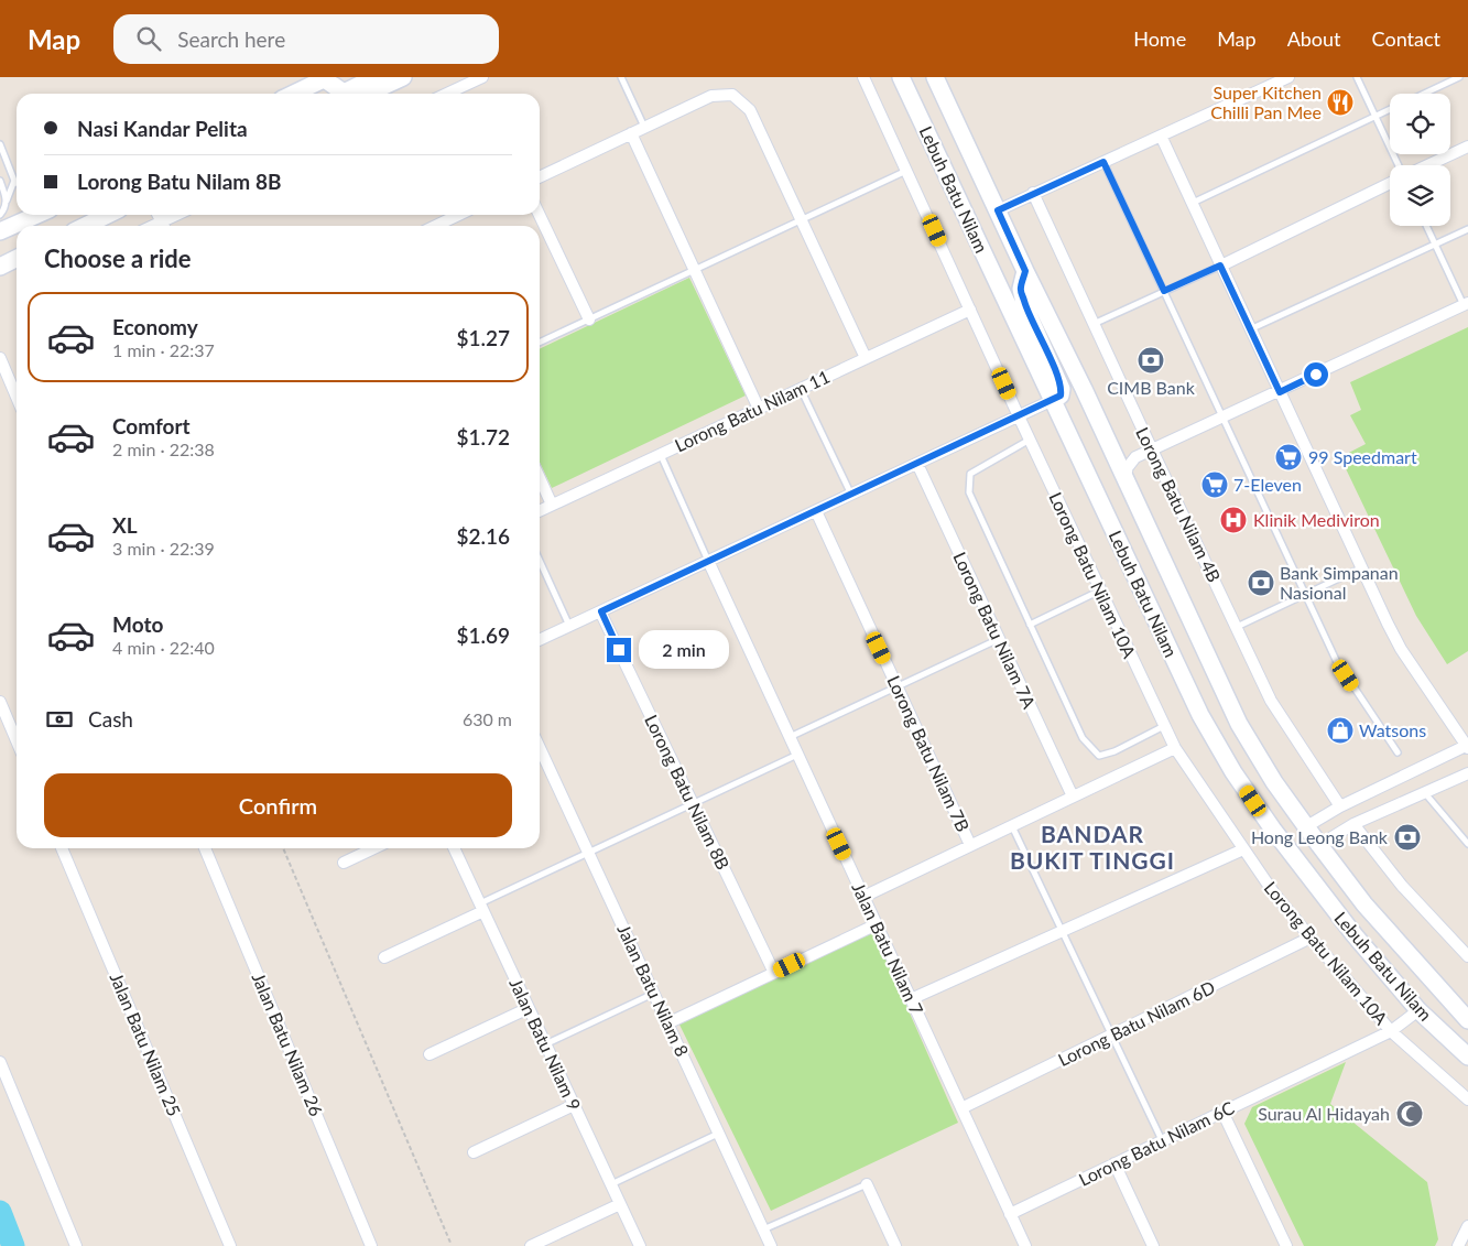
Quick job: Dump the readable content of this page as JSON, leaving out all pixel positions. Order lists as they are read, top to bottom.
{
  "streets": {
    "main road": ["Lebuh Batu Nilam"],
    "street": [
      "Lorong Batu Nilam 11",
      "Lorong Batu Nilam 4B",
      "Lorong Batu Nilam 10A",
      "Lorong Batu Nilam 7A",
      "Lorong Batu Nilam 7B",
      "Lorong Batu Nilam 8B",
      "Jalan Batu Nilam 7",
      "Jalan Batu Nilam 8",
      "Lorong Batu Nilam 6D",
      "Jalan Batu Nilam 25",
      "Jalan Batu Nilam 26",
      "Jalan Batu Nilam 9",
      "Lorong Batu Nilam 6C"
    ]
  },
  "crossings": [
    ["Lebuh Batu Nilam", "Lorong Batu Nilam 6C"],
    ["Lorong Batu Nilam 11", "Lorong Batu Nilam 10A"],
    ["Lorong Batu Nilam 10A", "Lorong Batu Nilam 6D"],
    ["Lorong Batu Nilam 10A", "Lorong Batu Nilam 6C"],
    ["Jalan Batu Nilam 7", "Lorong Batu Nilam 6D"],
    ["Jalan Batu Nilam 7", "Lorong Batu Nilam 6C"]
  ],
  "districts": ["BANDAR BUKIT TINGGI"],
  "places": {
    "restaurant": ["Super Kitchen Chilli Pan Mee"],
    "bank": ["CIMB Bank", "Bank Simpanan Nasional", "Hong Leong Bank"],
    "supermarket": ["99 Speedmart", "7-Eleven"],
    "hospital": ["Klinik Mediviron"],
    "shop": ["Watsons"],
    "mosque": ["Surau Al Hidayah"]
  },
  "page": {
    "header": "Map",
    "search": "Search here",
    "nav": [
      "Home",
      "Map",
      "About",
      "Contact"
    ],
    "banner": ["Nasi Kandar Pelita", "Lorong Batu Nilam 8B"],
    "heading": "Choose a ride",
    "list": [
      {
        "name": "Economy",
        "note": "1 min · 22:37",
        "value": "$1.27"
      },
      {
        "name": "Comfort",
        "note": "2 min · 22:38",
        "value": "$1.72"
      },
      {
        "name": "XL",
        "note": "3 min · 22:39",
        "value": "$2.16"
      },
      {
        "name": "Moto",
        "note": "4 min · 22:40",
        "value": "$1.69"
      }
    ],
    "bubble": "2 min",
    "pay": ["Cash", "630 m"],
    "buttons": "Confirm"
  }
}
